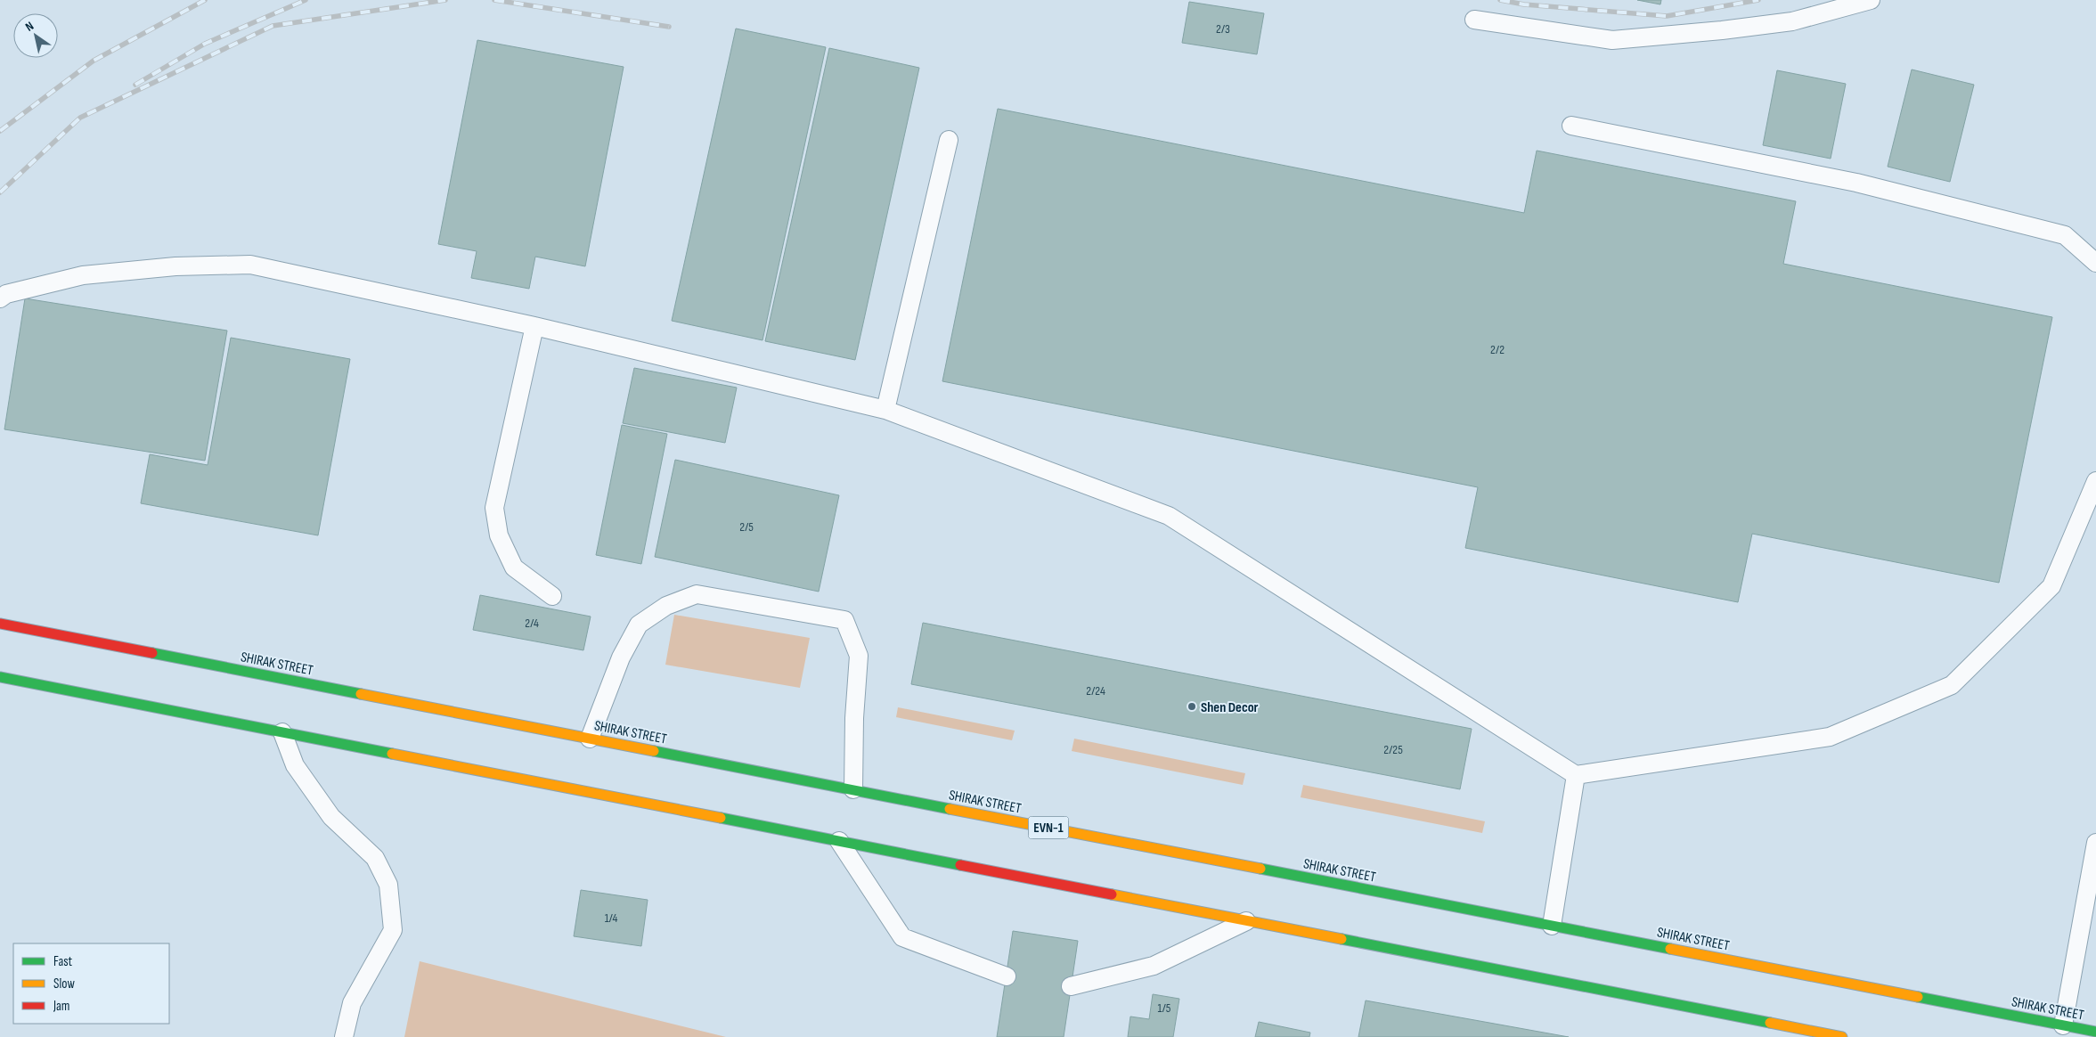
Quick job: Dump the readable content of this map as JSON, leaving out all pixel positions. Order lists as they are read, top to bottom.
{
  "streets": {
    "highway": ["SHIRAK STREET", "EVN-1"]
  },
  "places": ["Shen Decor"],
  "house_numbers": [
    "2/3",
    "2/2",
    "2/5",
    "2/4",
    "2/24",
    "2/25",
    "1/4",
    "1/5"
  ],
  "legend": ["Fast", "Slow", "Jam"],
  "north": "top left"
}
